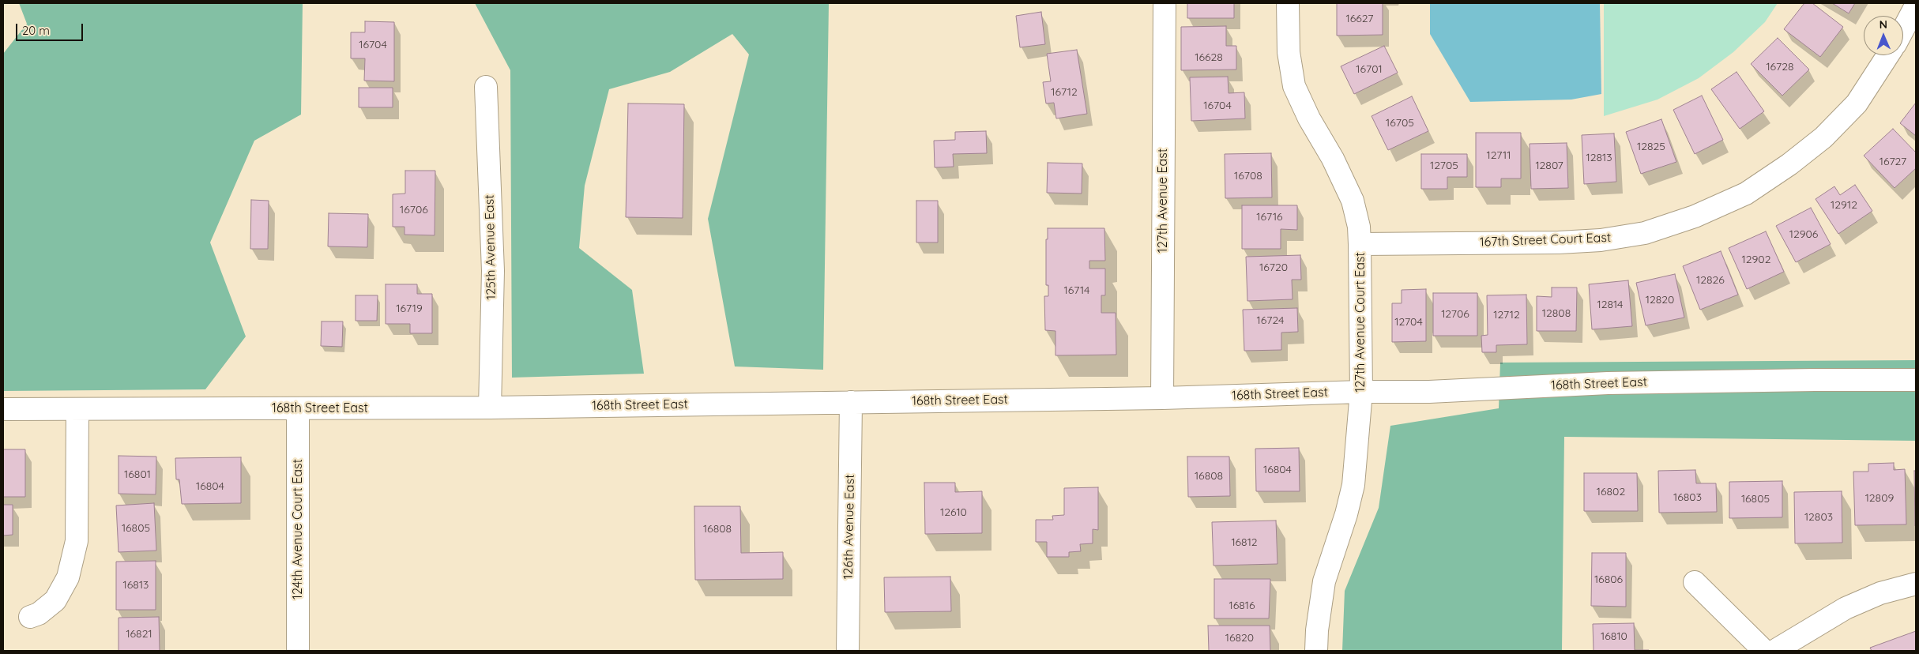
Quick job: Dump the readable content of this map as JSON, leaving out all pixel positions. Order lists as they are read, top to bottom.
{
  "streets": {
    "street": [
      "127th Avenue East",
      "167th Street Court East",
      "125th Avenue East",
      "127th Avenue Court East",
      "168th Street East",
      "126th Avenue East",
      "124th Avenue Court East"
    ]
  },
  "crossings": [
    ["127th Avenue East", "168th Street East"],
    ["167th Street Court East", "127th Avenue Court East"],
    ["125th Avenue East", "168th Street East"],
    ["127th Avenue Court East", "168th Street East"],
    ["168th Street East", "126th Avenue East"],
    ["168th Street East", "124th Avenue Court East"]
  ],
  "house_numbers": [
    "16627",
    "16704",
    "16628",
    "16728",
    "16701",
    "16712",
    "16704",
    "16705",
    "12825",
    "12711",
    "12813",
    "16727",
    "12705",
    "12807",
    "16708",
    "12912",
    "16706",
    "16716",
    "12906",
    "12902",
    "16720",
    "12826",
    "16714",
    "12820",
    "12814",
    "16719",
    "12808",
    "12706",
    "12712",
    "16724",
    "12704",
    "16804",
    "16801",
    "16808",
    "16804",
    "16802",
    "16803",
    "12809",
    "16805",
    "12610",
    "12803",
    "16805",
    "16808",
    "16812",
    "16806",
    "16813",
    "16816",
    "16821",
    "16810",
    "16820"
  ],
  "scale_bar": "20 m",
  "north": "top"
}
